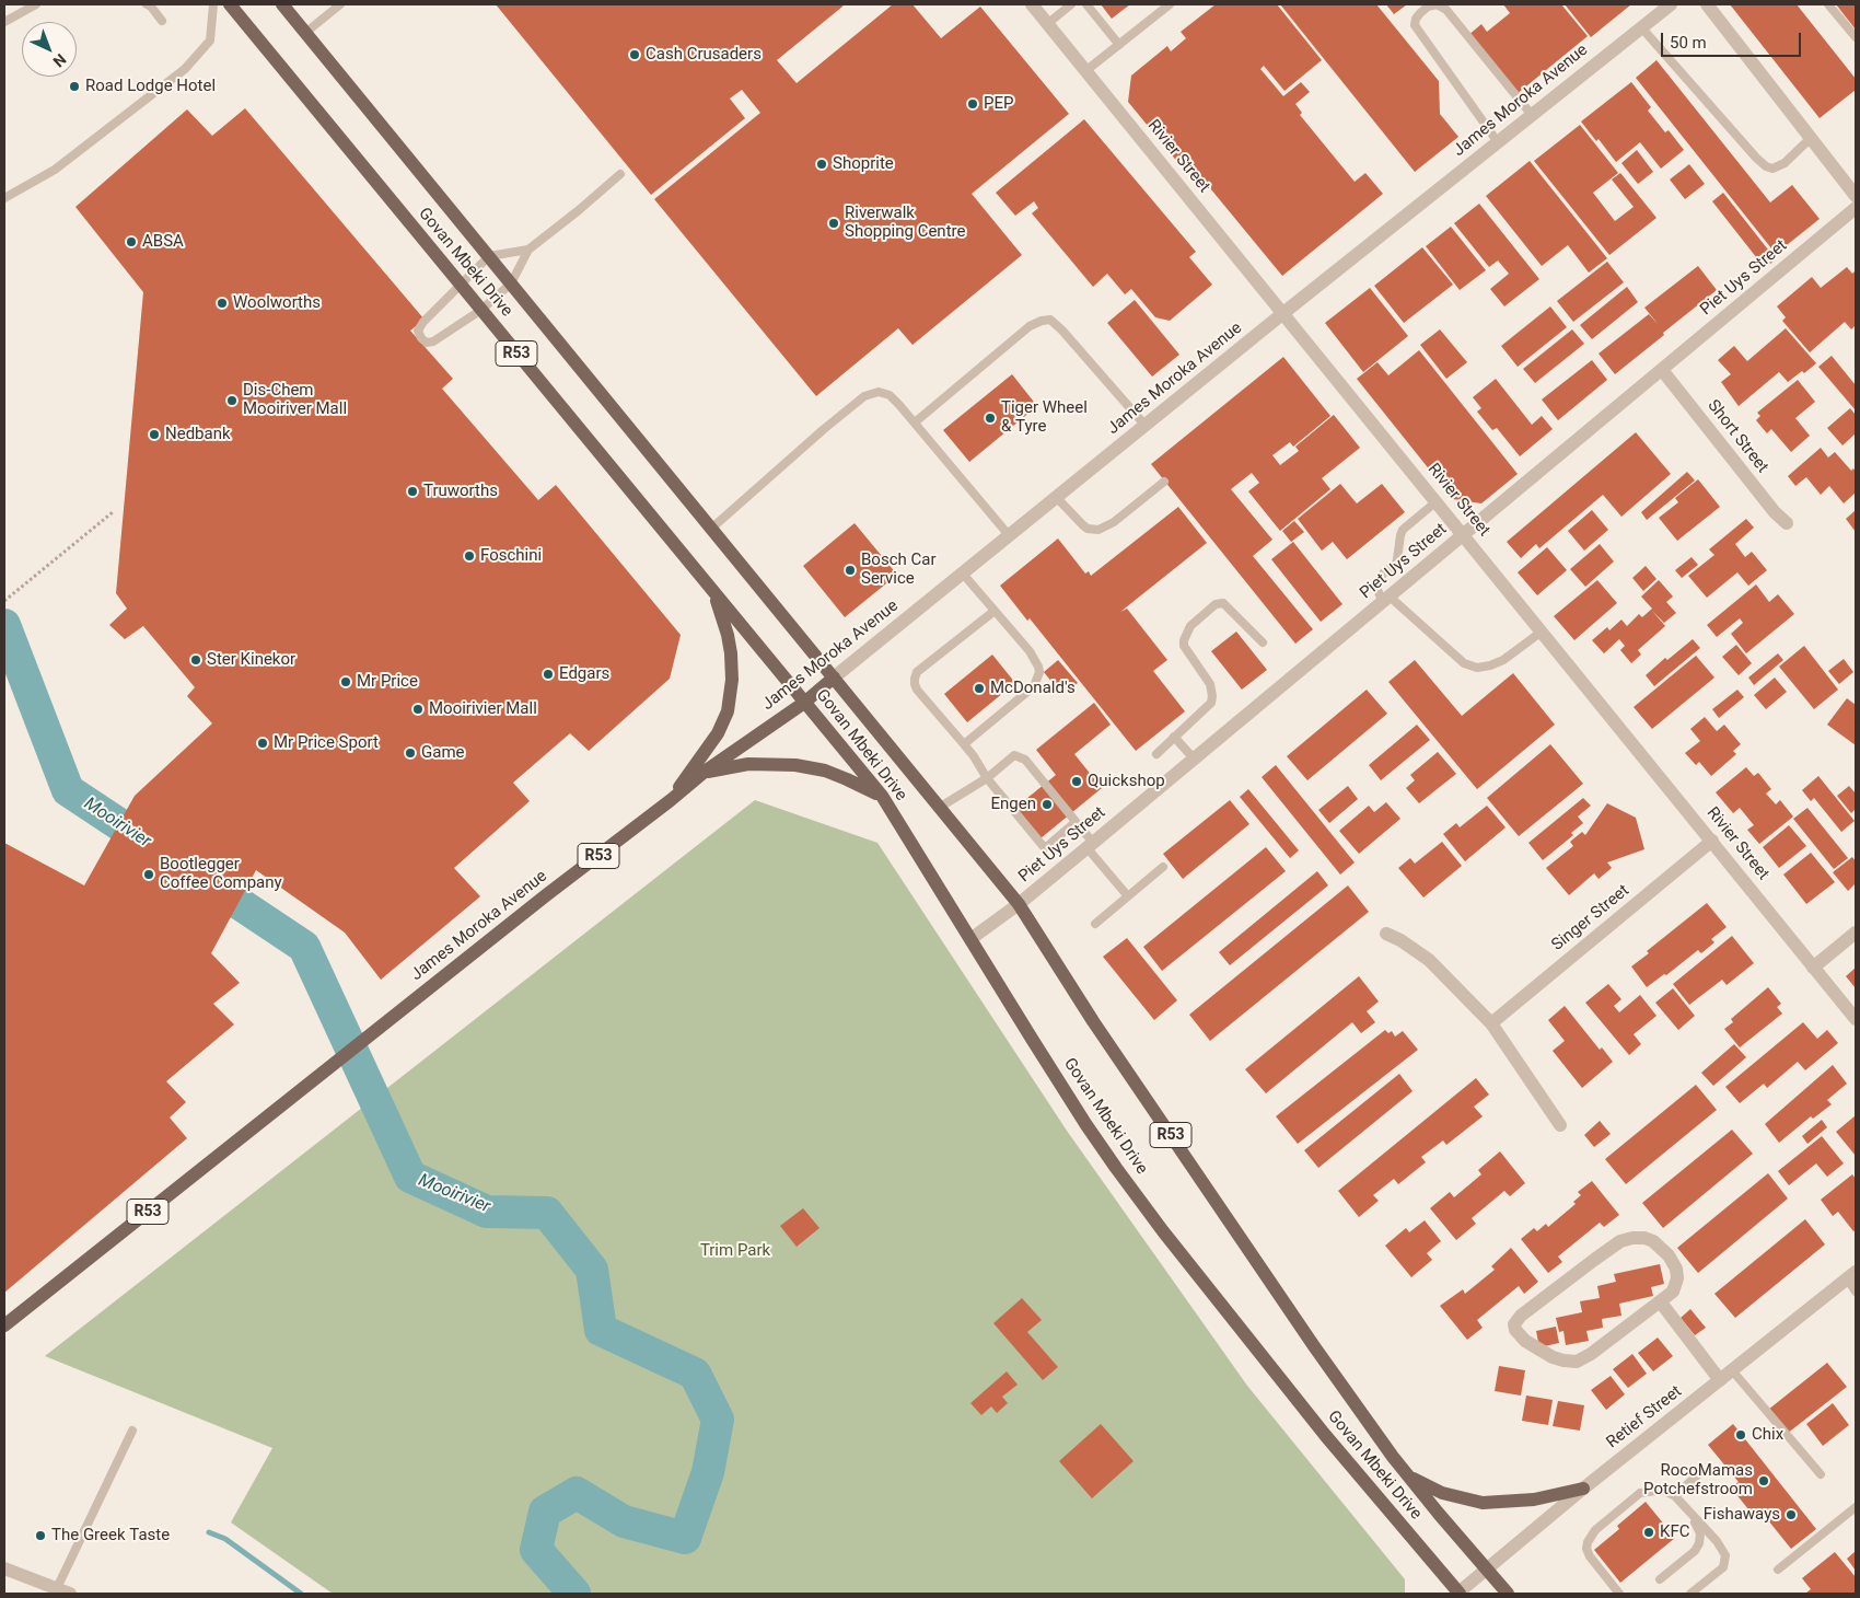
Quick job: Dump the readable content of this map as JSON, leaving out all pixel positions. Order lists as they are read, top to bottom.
{
  "streets": {
    "main road": ["James Moroka Avenue", "Govan Mbeki Drive", "R53"],
    "street": [
      "Rivier Street",
      "Piet Uys Street",
      "Short Street",
      "Singer Street",
      "Retief Street"
    ]
  },
  "crossings": [
    ["James Moroka Avenue", "Rivier Street"],
    ["James Moroka Avenue", "Govan Mbeki Drive"],
    ["Rivier Street", "Piet Uys Street"],
    ["Rivier Street", "Singer Street"],
    ["Govan Mbeki Drive", "Piet Uys Street"],
    ["Govan Mbeki Drive", "Retief Street"],
    ["Piet Uys Street", "Short Street"]
  ],
  "water": ["Mooirivier"],
  "parks": ["Trim Park"],
  "places": [
    "Cash Crusaders",
    "Road Lodge Hotel",
    "PEP",
    "Shoprite",
    "Riverwalk Shopping Centre",
    "ABSA",
    "Woolworths",
    "Dis-Chem Mooiriver Mall",
    "Tiger Wheel & Tyre",
    "Nedbank",
    "Truworths",
    "Foschini",
    "Bosch Car Service",
    "Ster Kinekor",
    "Edgars",
    "Mr Price",
    "McDonald's",
    "Mooirivier Mall",
    "Mr Price Sport",
    "Game",
    "Quickshop",
    "Engen",
    "Bootlegger Coffee Company",
    "Chix",
    "RocoMamas Potchefstroom",
    "Fishaways",
    "KFC",
    "The Greek Taste"
  ],
  "scale_bar": "50 m",
  "north": "bottom right"
}
